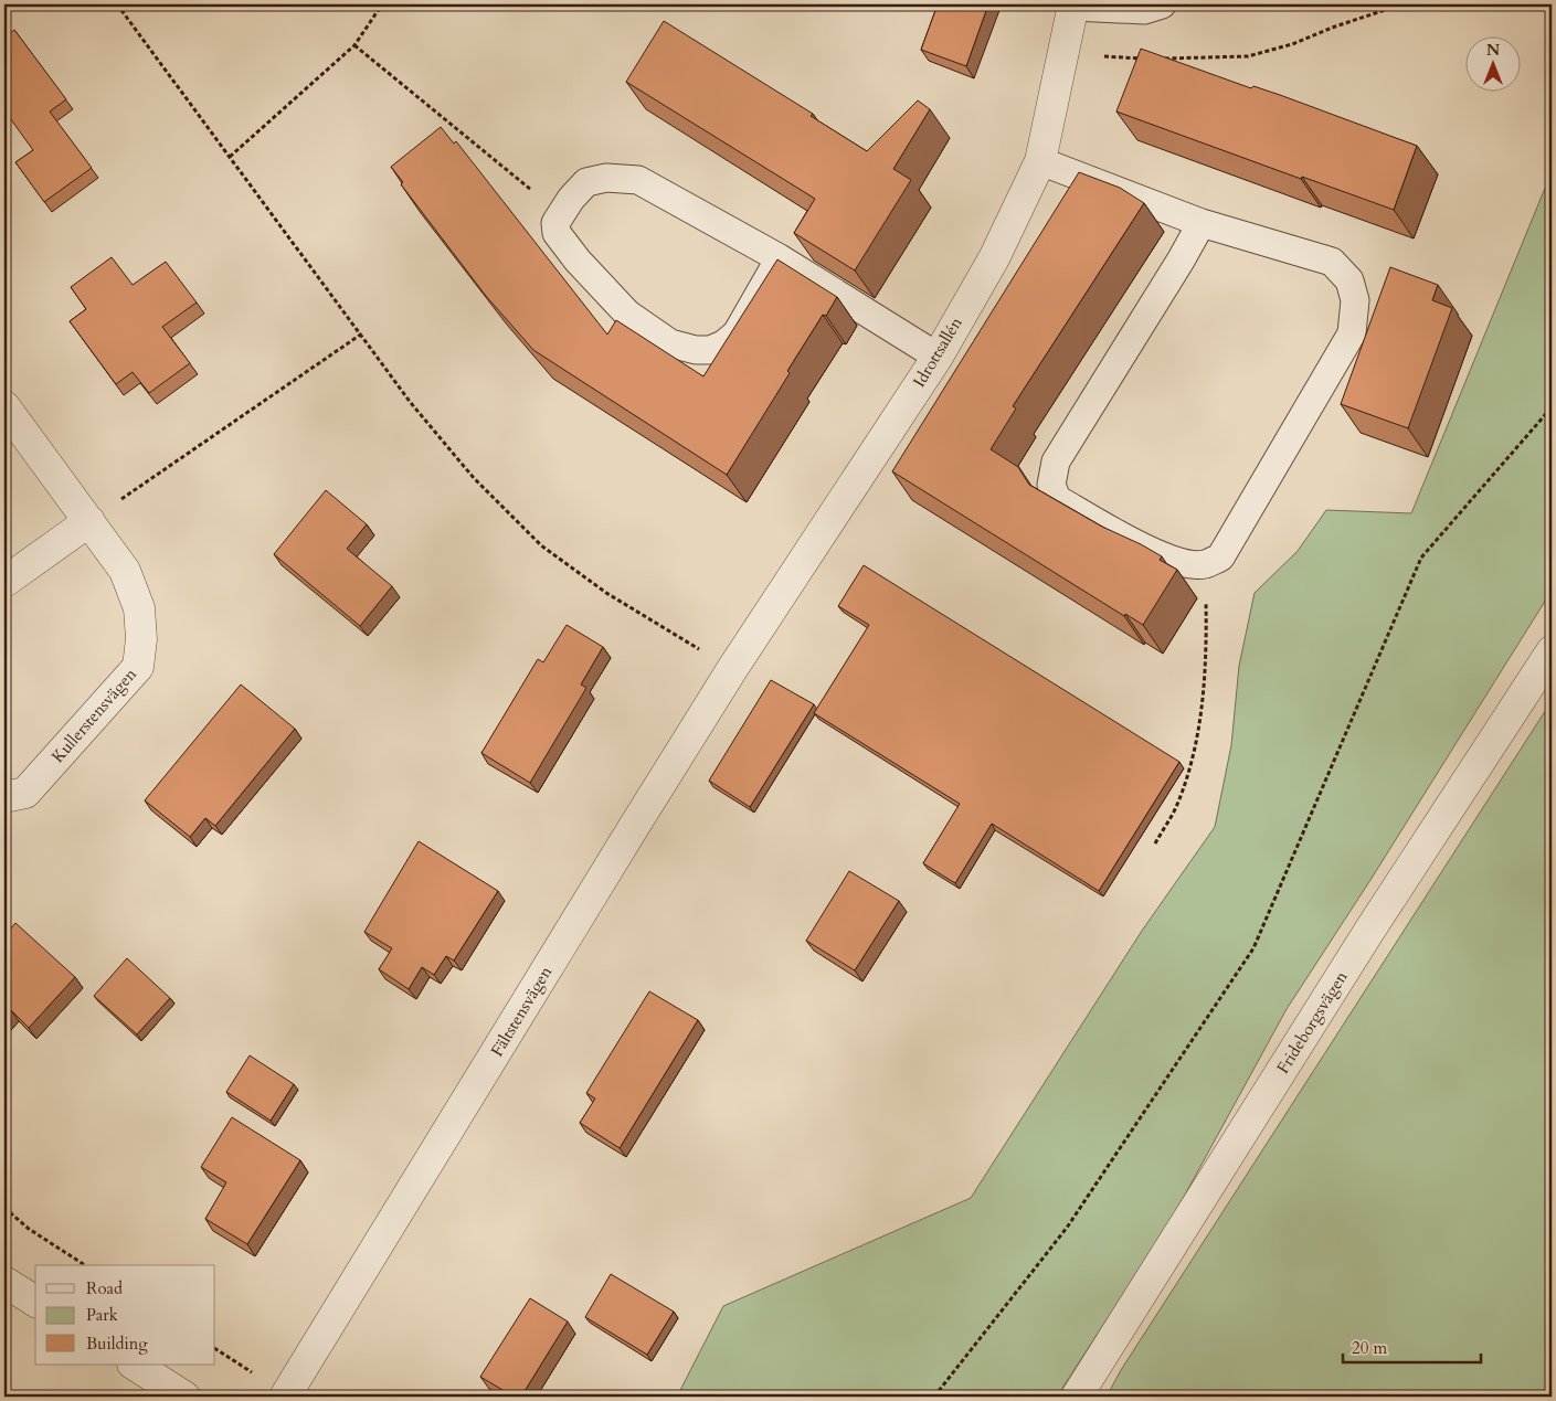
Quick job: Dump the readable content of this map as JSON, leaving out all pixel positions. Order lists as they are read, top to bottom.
{
  "streets": {
    "street": [
      "Idrottsallén",
      "Kullerstensvägen",
      "Fältstensvägen",
      "Frideborgsvägen"
    ]
  },
  "crossings": [
    ["Idrottsallén", "Fältstensvägen"]
  ],
  "legend": ["Road", "Park", "Building"],
  "scale_bar": "20 m",
  "north": "top"
}
